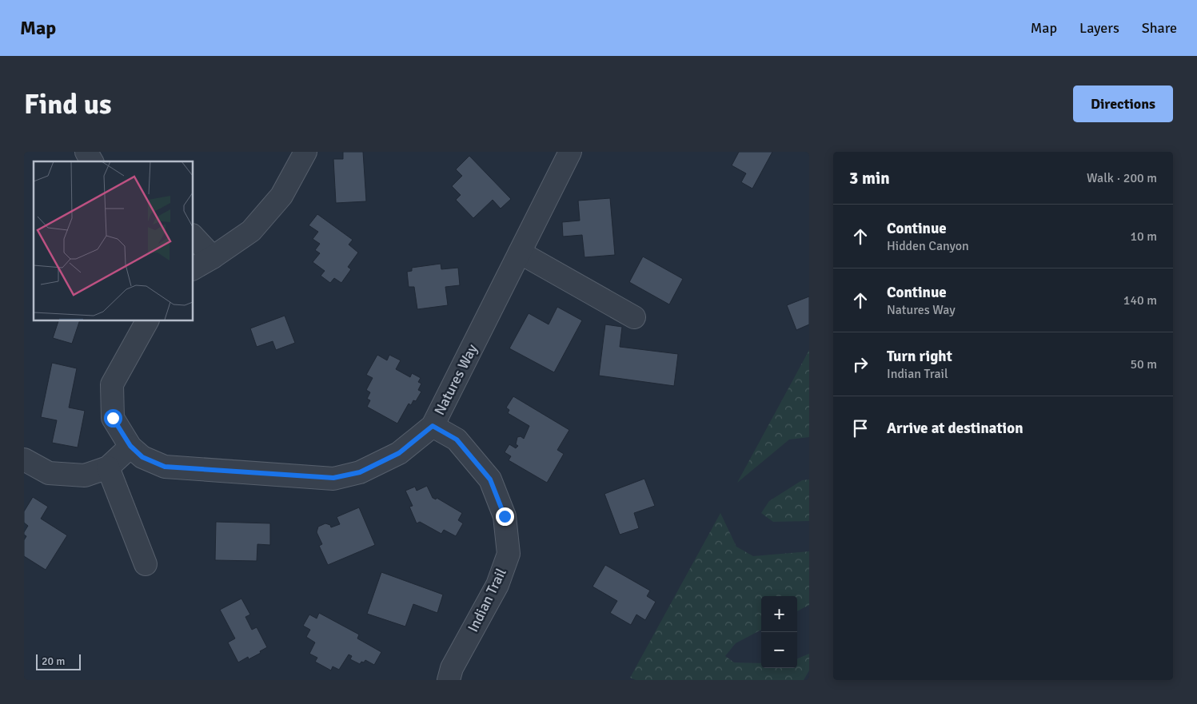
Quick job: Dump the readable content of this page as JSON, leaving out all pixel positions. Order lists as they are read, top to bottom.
{
  "streets": {
    "street": ["Natures Way", "Indian Trail"]
  },
  "crossings": [
    ["Natures Way", "Indian Trail"]
  ],
  "scale_bar": "20 m",
  "page": {
    "header": "Map",
    "nav": ["Map", "Layers", "Share"],
    "buttons": "Directions",
    "title": "Find us",
    "heading": ["3 min", "Walk · 200 m"],
    "list": [
      ["Continue", "Hidden Canyon", "10 m"],
      ["Continue", "Natures Way", "140 m"],
      ["Turn right", "Indian Trail", "50 m"],
      "Arrive at destination"
    ],
    "map_buttons": ["+", "−"],
    "scale": "20 m"
  }
}
